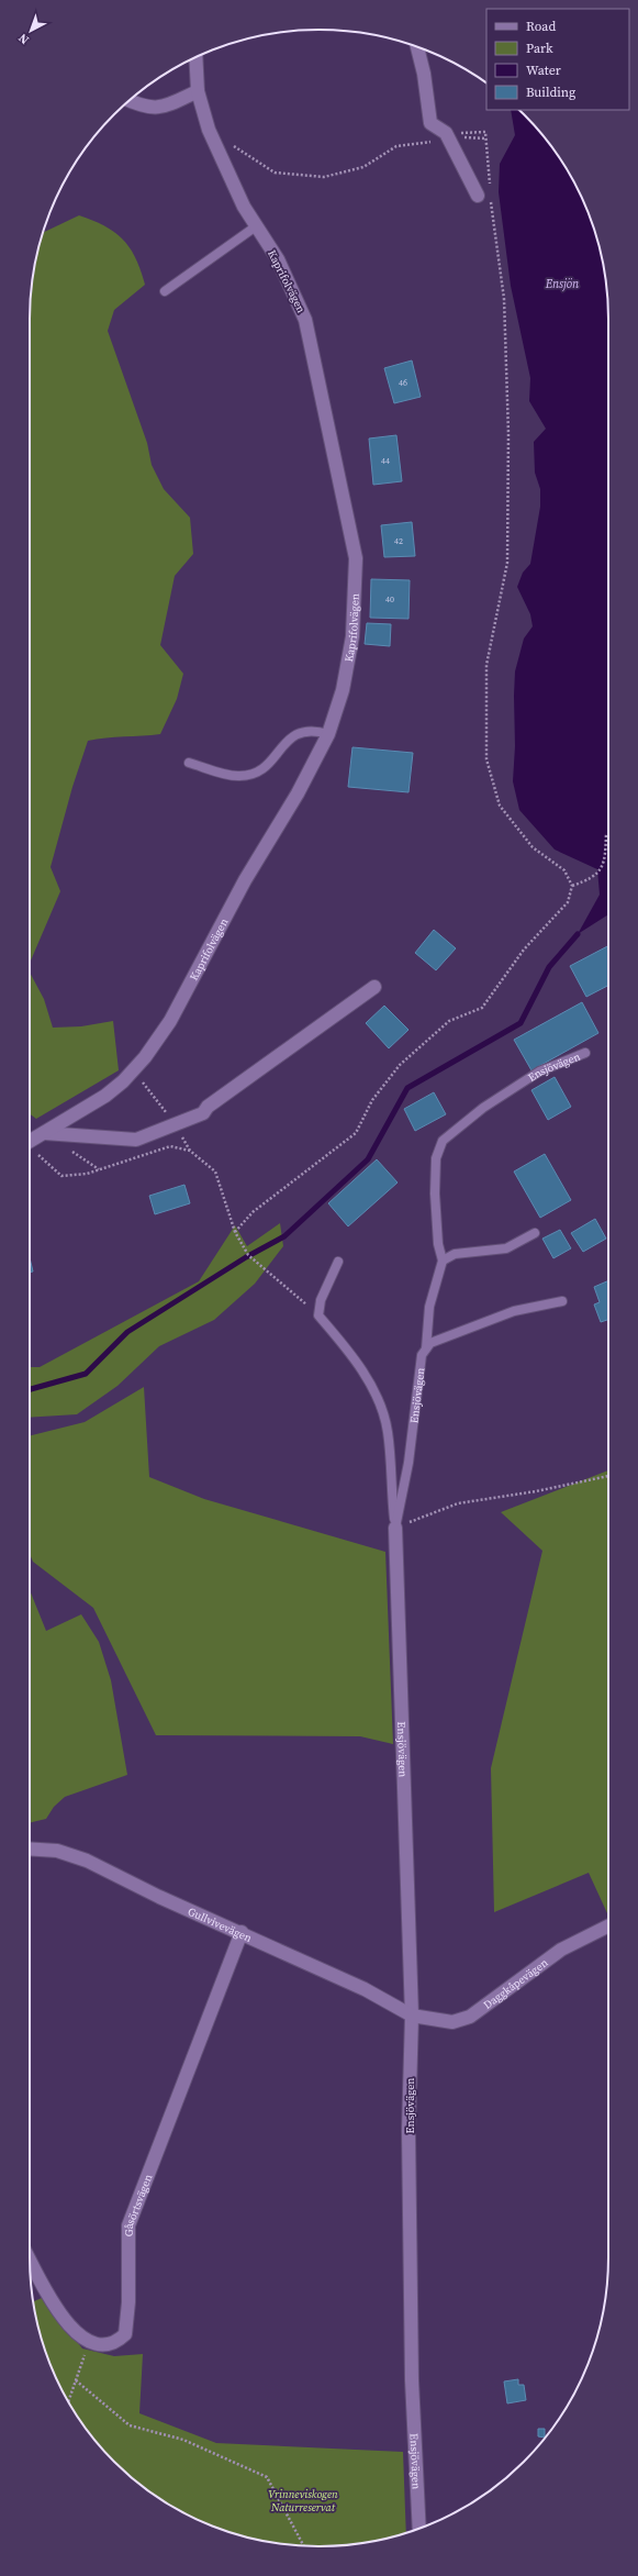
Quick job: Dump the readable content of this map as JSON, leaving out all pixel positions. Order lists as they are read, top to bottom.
{
  "streets": {
    "street": [
      "Kaprifolvägen",
      "Ensjövägen",
      "Gullvivevägen",
      "Daggkåpevägen",
      "Gåsörtsvägen"
    ]
  },
  "crossings": [
    ["Ensjövägen", "Gullvivevägen"],
    ["Ensjövägen", "Daggkåpevägen"],
    ["Gullvivevägen", "Daggkåpevägen"],
    ["Gullvivevägen", "Gåsörtsvägen"]
  ],
  "water": ["Ensjön"],
  "parks": ["Vrinneviskogen Naturreservat"],
  "house_numbers": [
    "46",
    "44",
    "42",
    "40"
  ],
  "legend": [
    "Road",
    "Park",
    "Water",
    "Building"
  ],
  "north": "bottom left"
}
